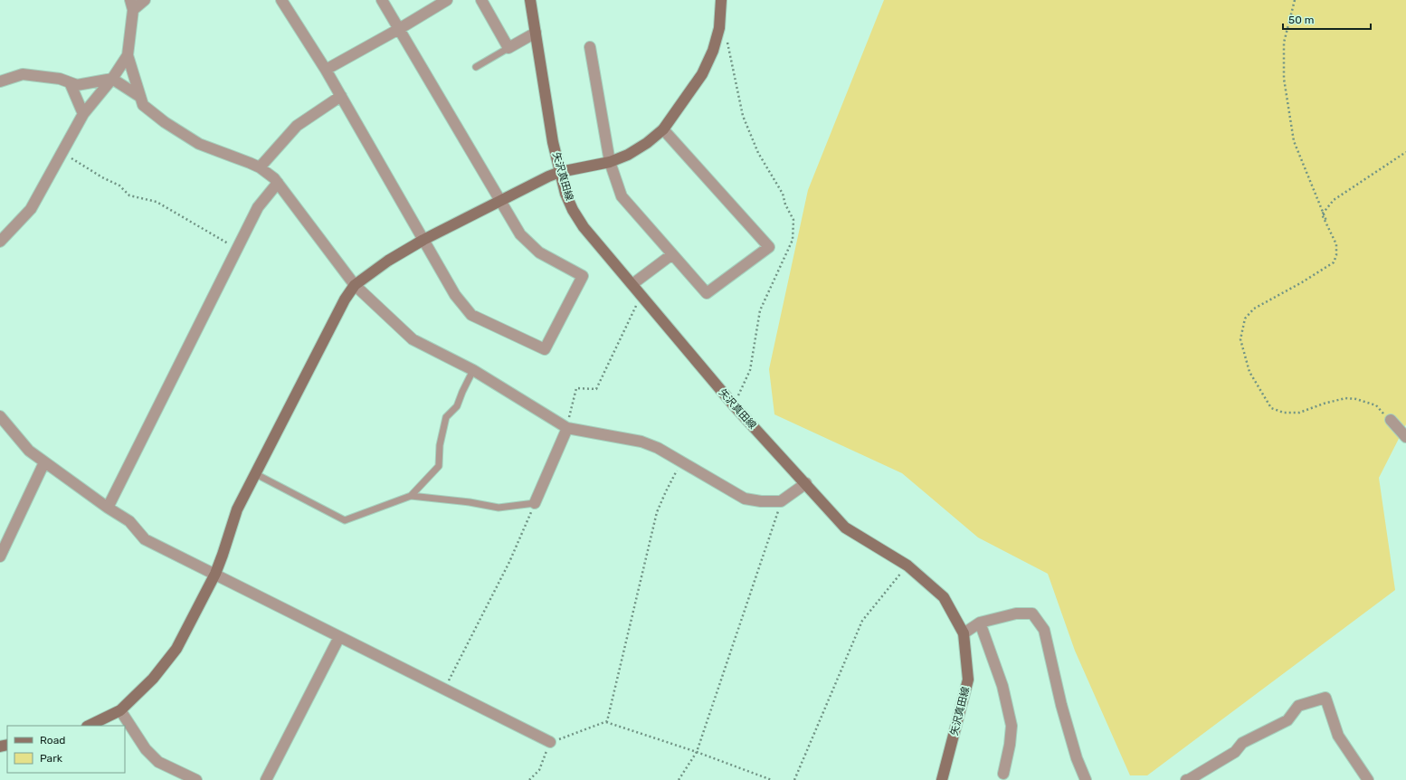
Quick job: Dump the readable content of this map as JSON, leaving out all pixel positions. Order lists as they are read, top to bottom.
{
  "streets": {
    "street": ["矢沢真田線"]
  },
  "legend": ["Road", "Park"],
  "scale_bar": "50 m"
}
